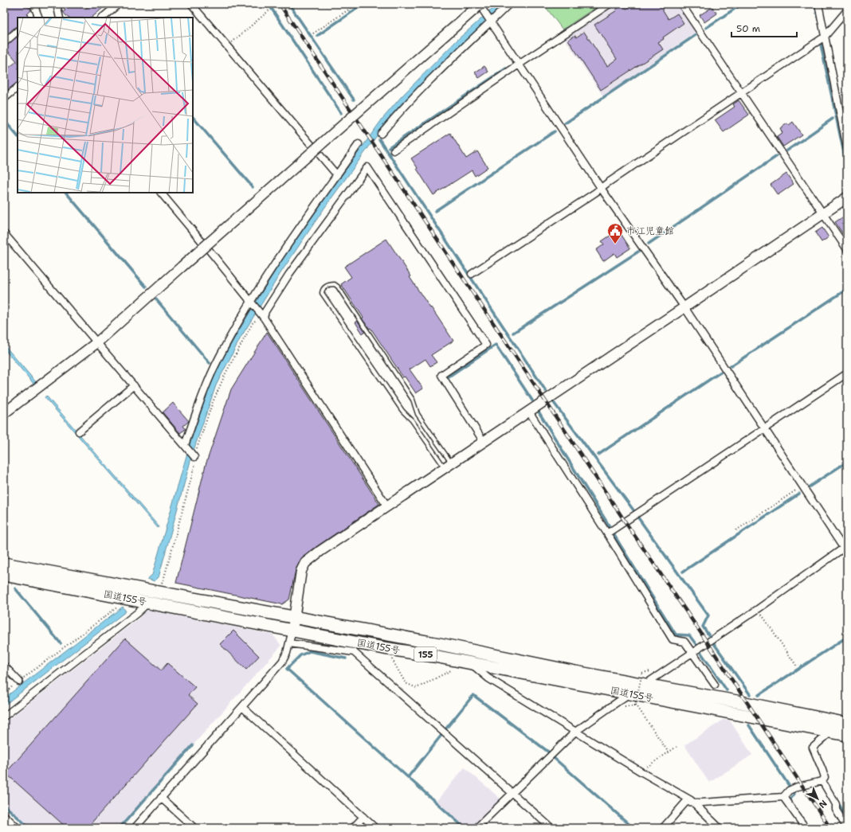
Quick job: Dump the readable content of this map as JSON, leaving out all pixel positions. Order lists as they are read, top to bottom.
{
  "streets": {
    "highway": ["国道155号", "155"]
  },
  "places": {
    "public building": ["市江児童館"]
  },
  "scale_bar": "50 m",
  "north": "bottom right"
}
